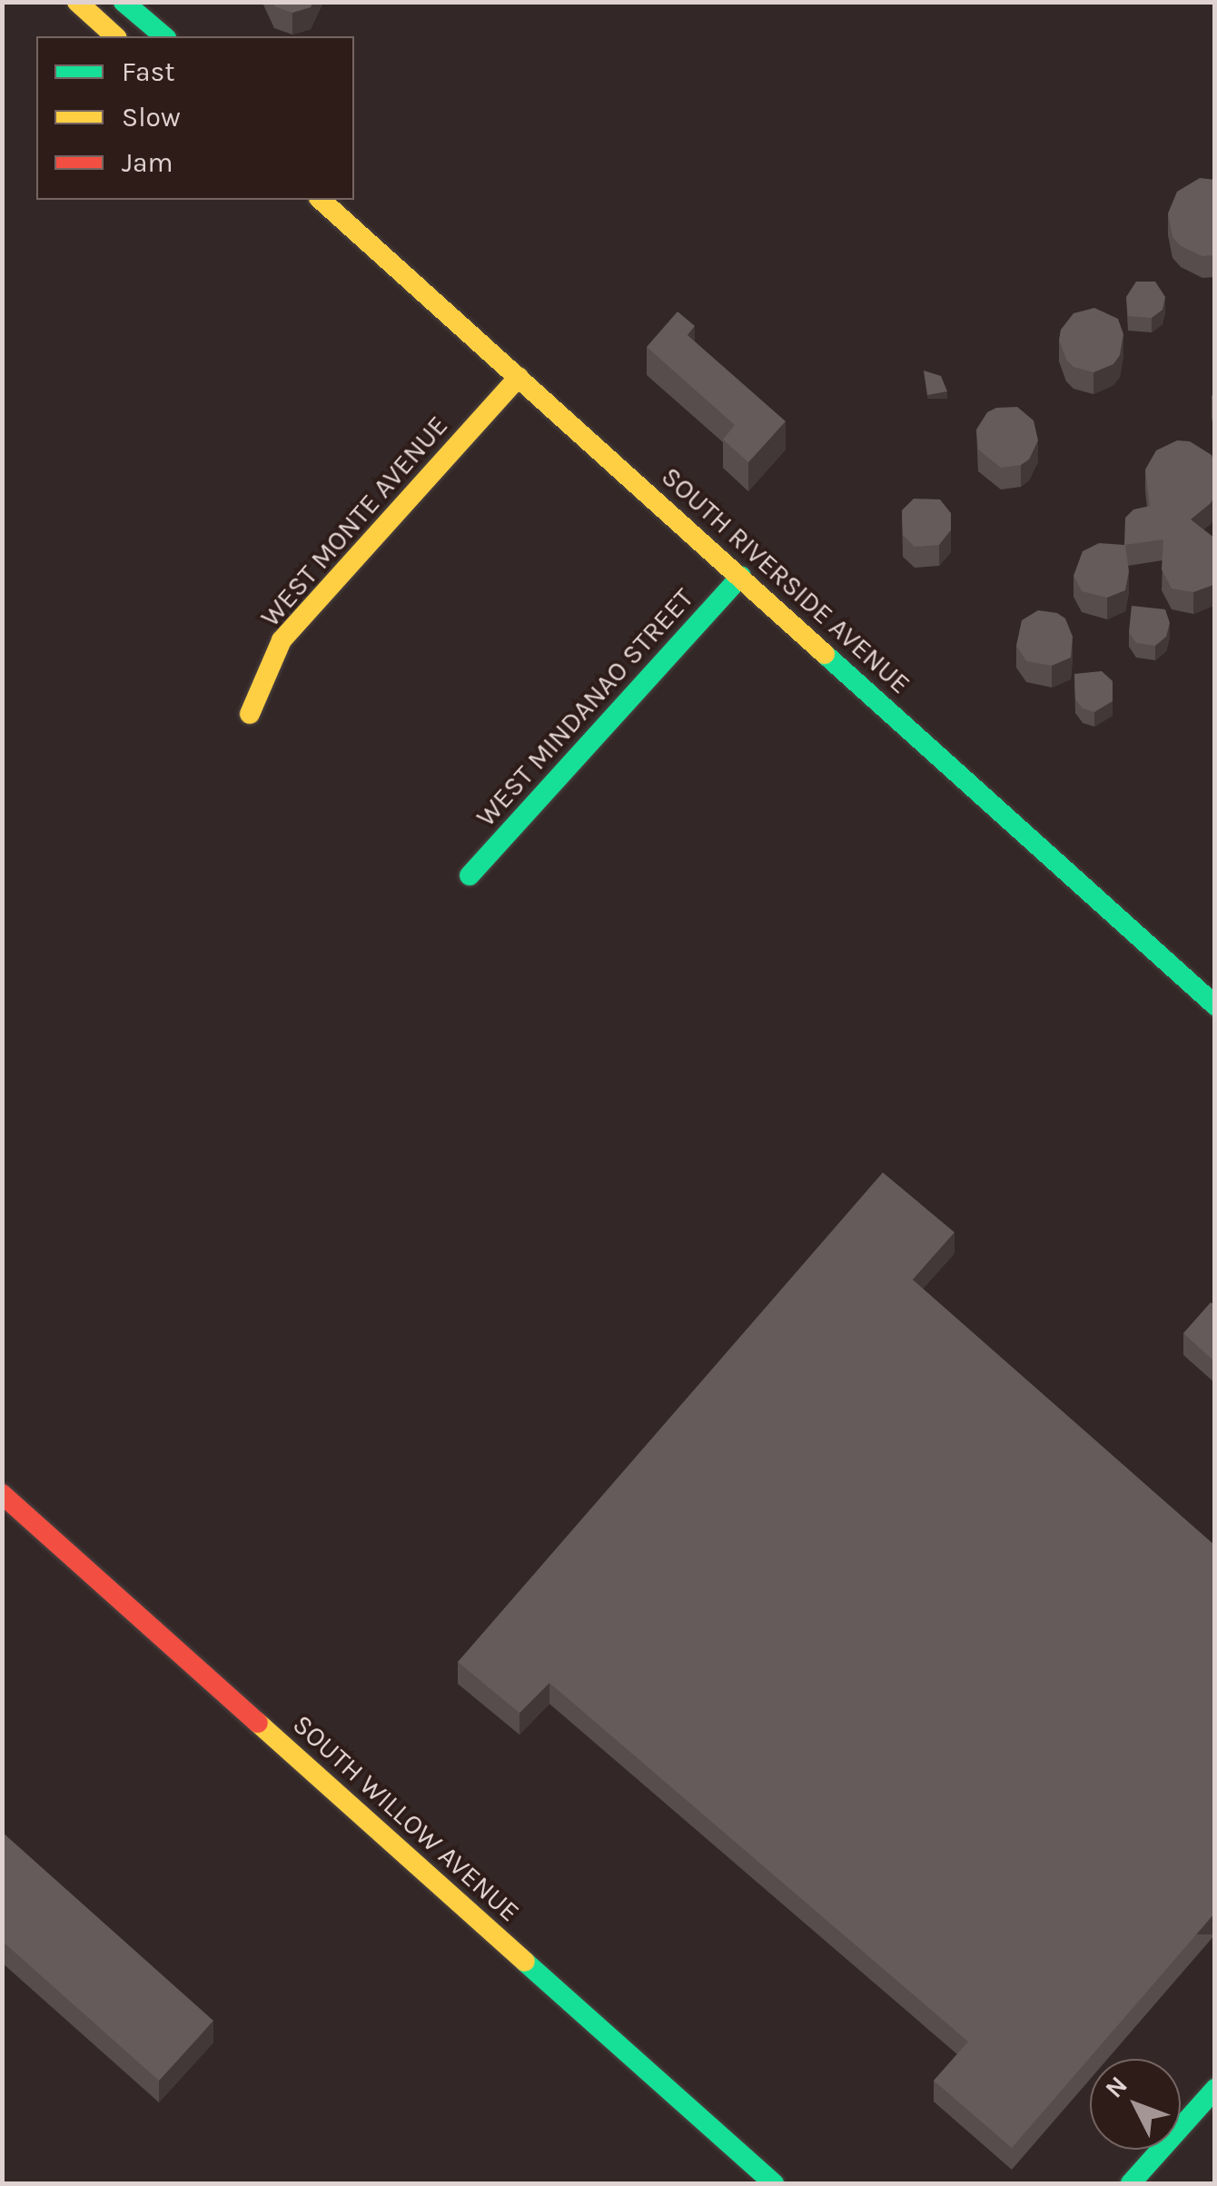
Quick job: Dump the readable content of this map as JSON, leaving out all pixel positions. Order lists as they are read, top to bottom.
{
  "streets": {
    "street": [
      "WEST MONTE AVENUE",
      "SOUTH RIVERSIDE AVENUE",
      "WEST MINDANAO STREET",
      "SOUTH WILLOW AVENUE"
    ]
  },
  "crossings": [
    ["WEST MONTE AVENUE", "SOUTH RIVERSIDE AVENUE"],
    ["SOUTH RIVERSIDE AVENUE", "WEST MINDANAO STREET"]
  ],
  "legend": ["Fast", "Slow", "Jam"],
  "north": "top left"
}
